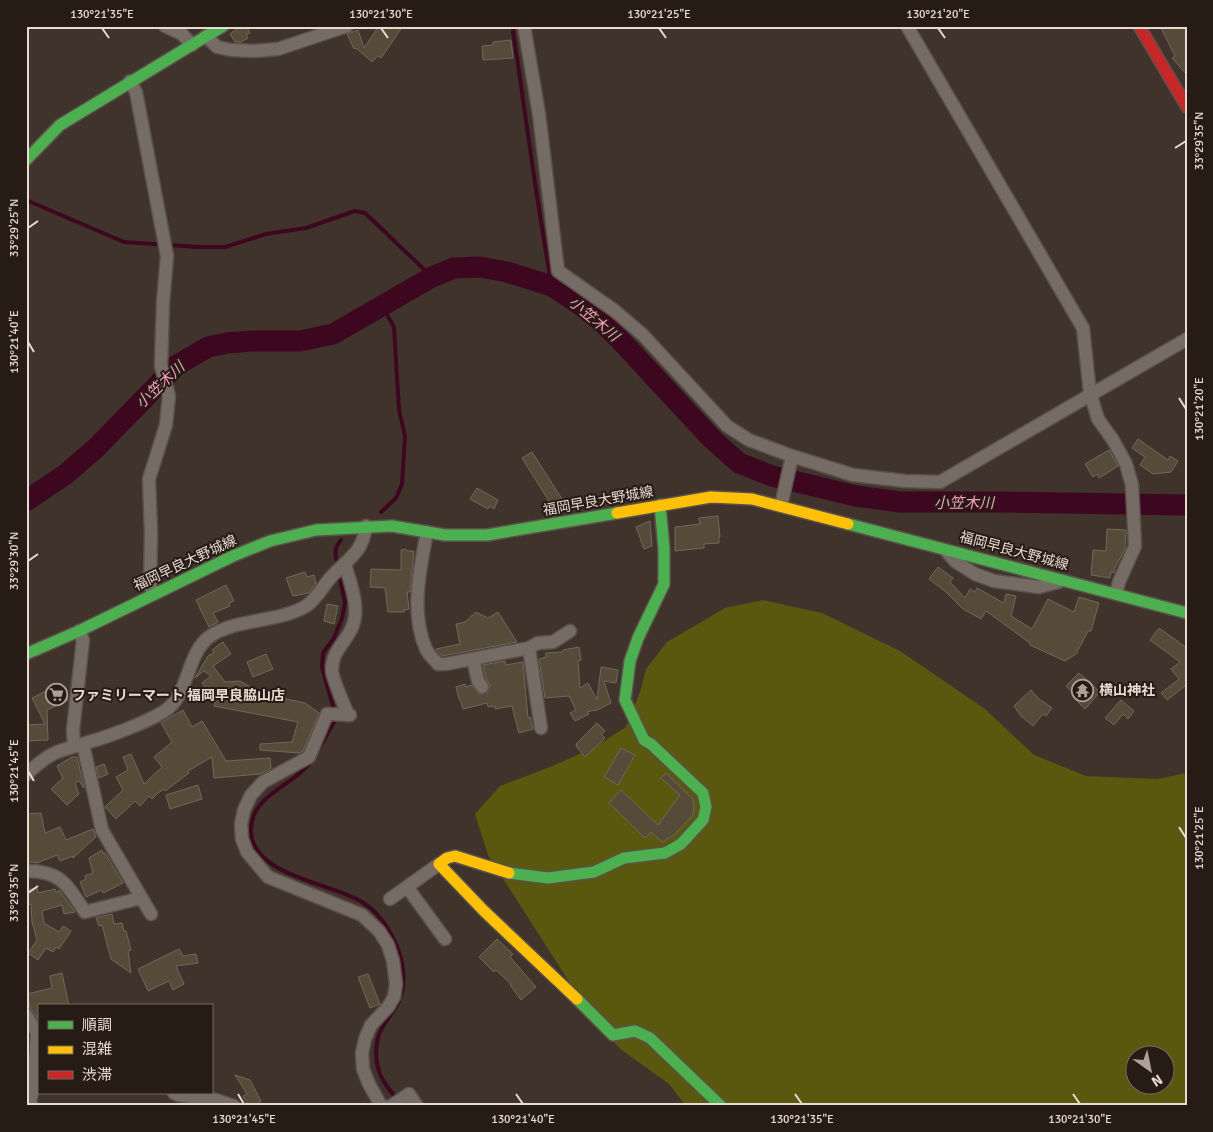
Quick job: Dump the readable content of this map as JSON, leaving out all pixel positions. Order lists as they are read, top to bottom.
{
  "streets": {
    "main road": ["福岡早良大野城線"]
  },
  "water": ["小笠木川"],
  "places": {
    "temple": ["横山神社"],
    "supermarket": ["ファミリーマート 福岡早良脇山店"]
  },
  "legend": ["順調", "混雑", "渋滞"],
  "north": "bottom right",
  "coordinates": [
    "130°21'35\"E",
    "130°21'30\"E",
    "130°21'25\"E",
    "130°21'20\"E",
    "33°29'35\"N",
    "33°29'25\"N",
    "130°21'40\"E",
    "33°29'30\"N",
    "130°21'45\"E"
  ]
}
